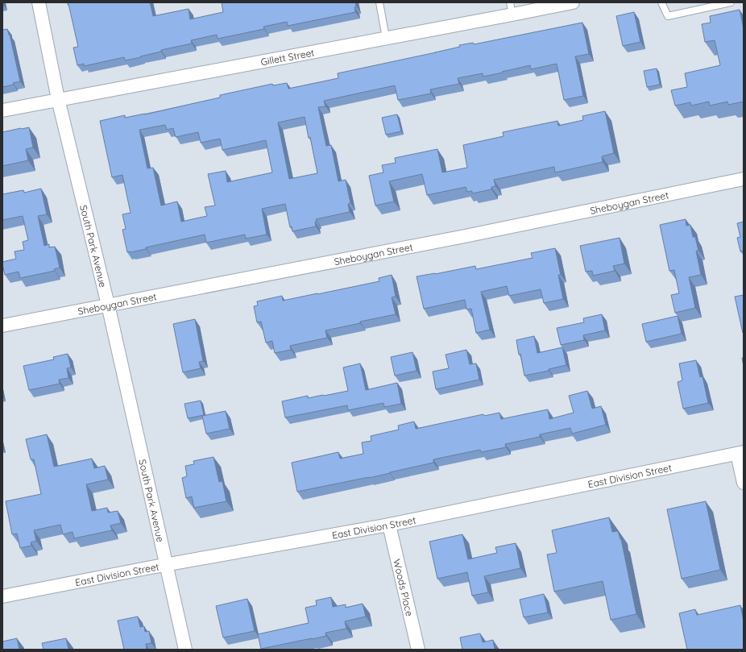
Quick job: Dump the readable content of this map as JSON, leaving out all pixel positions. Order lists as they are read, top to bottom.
{
  "streets": {
    "street": [
      "Gillett Street",
      "Sheboygan Street",
      "South Park Avenue",
      "East Division Street",
      "Woods Place"
    ]
  },
  "crossings": [
    ["Gillett Street", "South Park Avenue"],
    ["Sheboygan Street", "South Park Avenue"],
    ["South Park Avenue", "East Division Street"],
    ["East Division Street", "Woods Place"]
  ]
}
